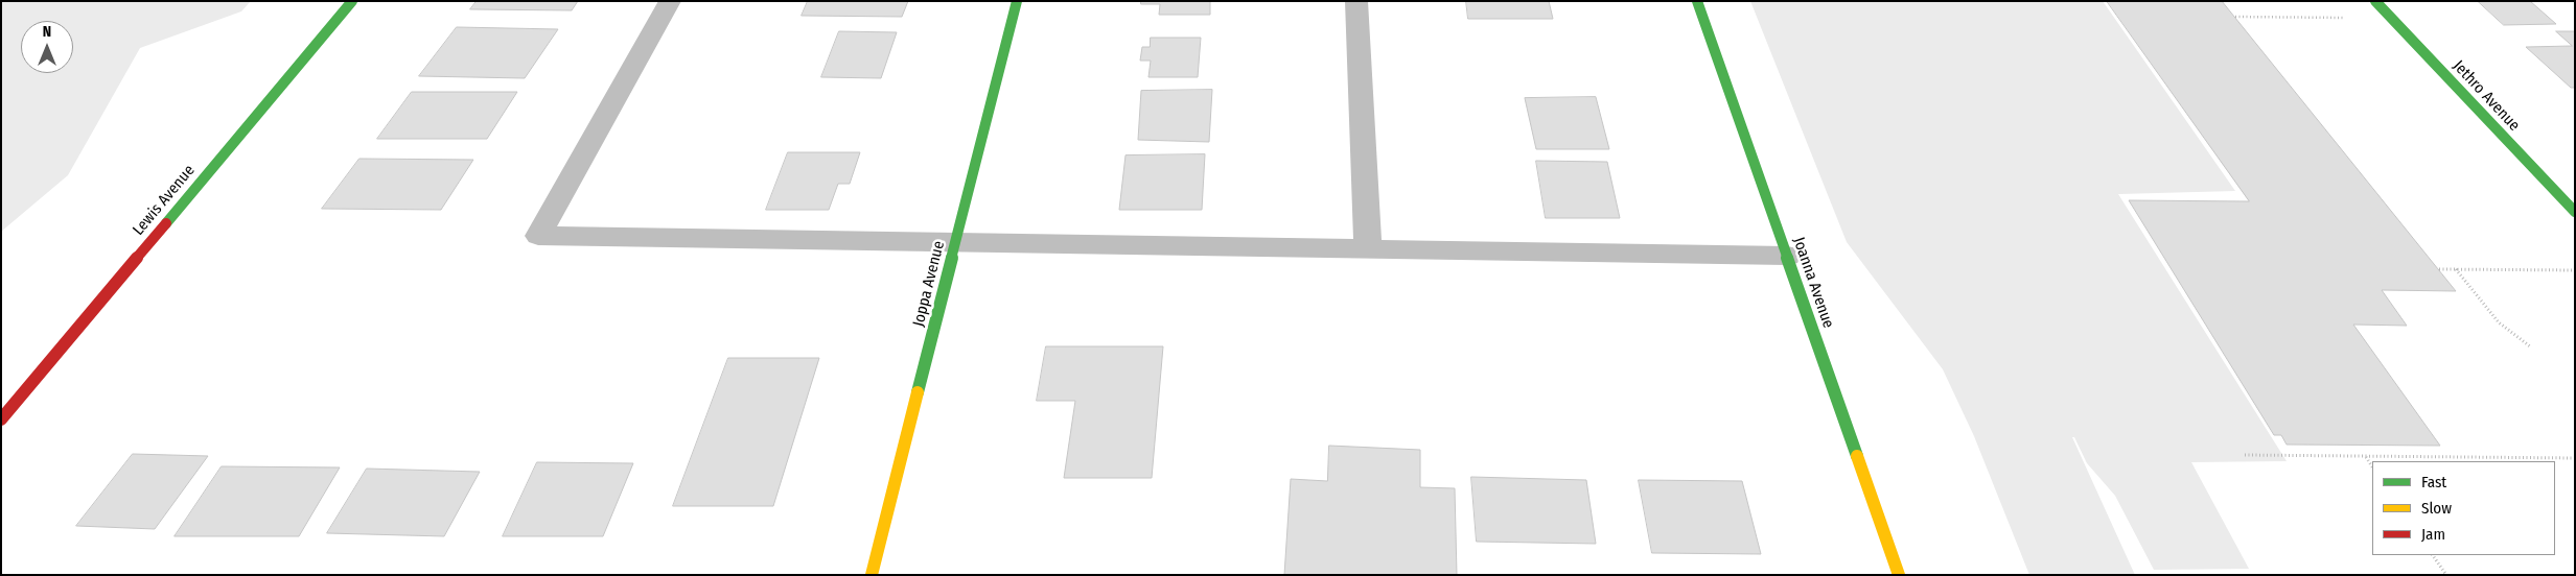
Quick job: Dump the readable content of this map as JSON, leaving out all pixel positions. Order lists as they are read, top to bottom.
{
  "streets": {
    "street": [
      "Jethro Avenue",
      "Lewis Avenue",
      "Joanna Avenue",
      "Joppa Avenue"
    ]
  },
  "legend": ["Fast", "Slow", "Jam"],
  "north": "top"
}
